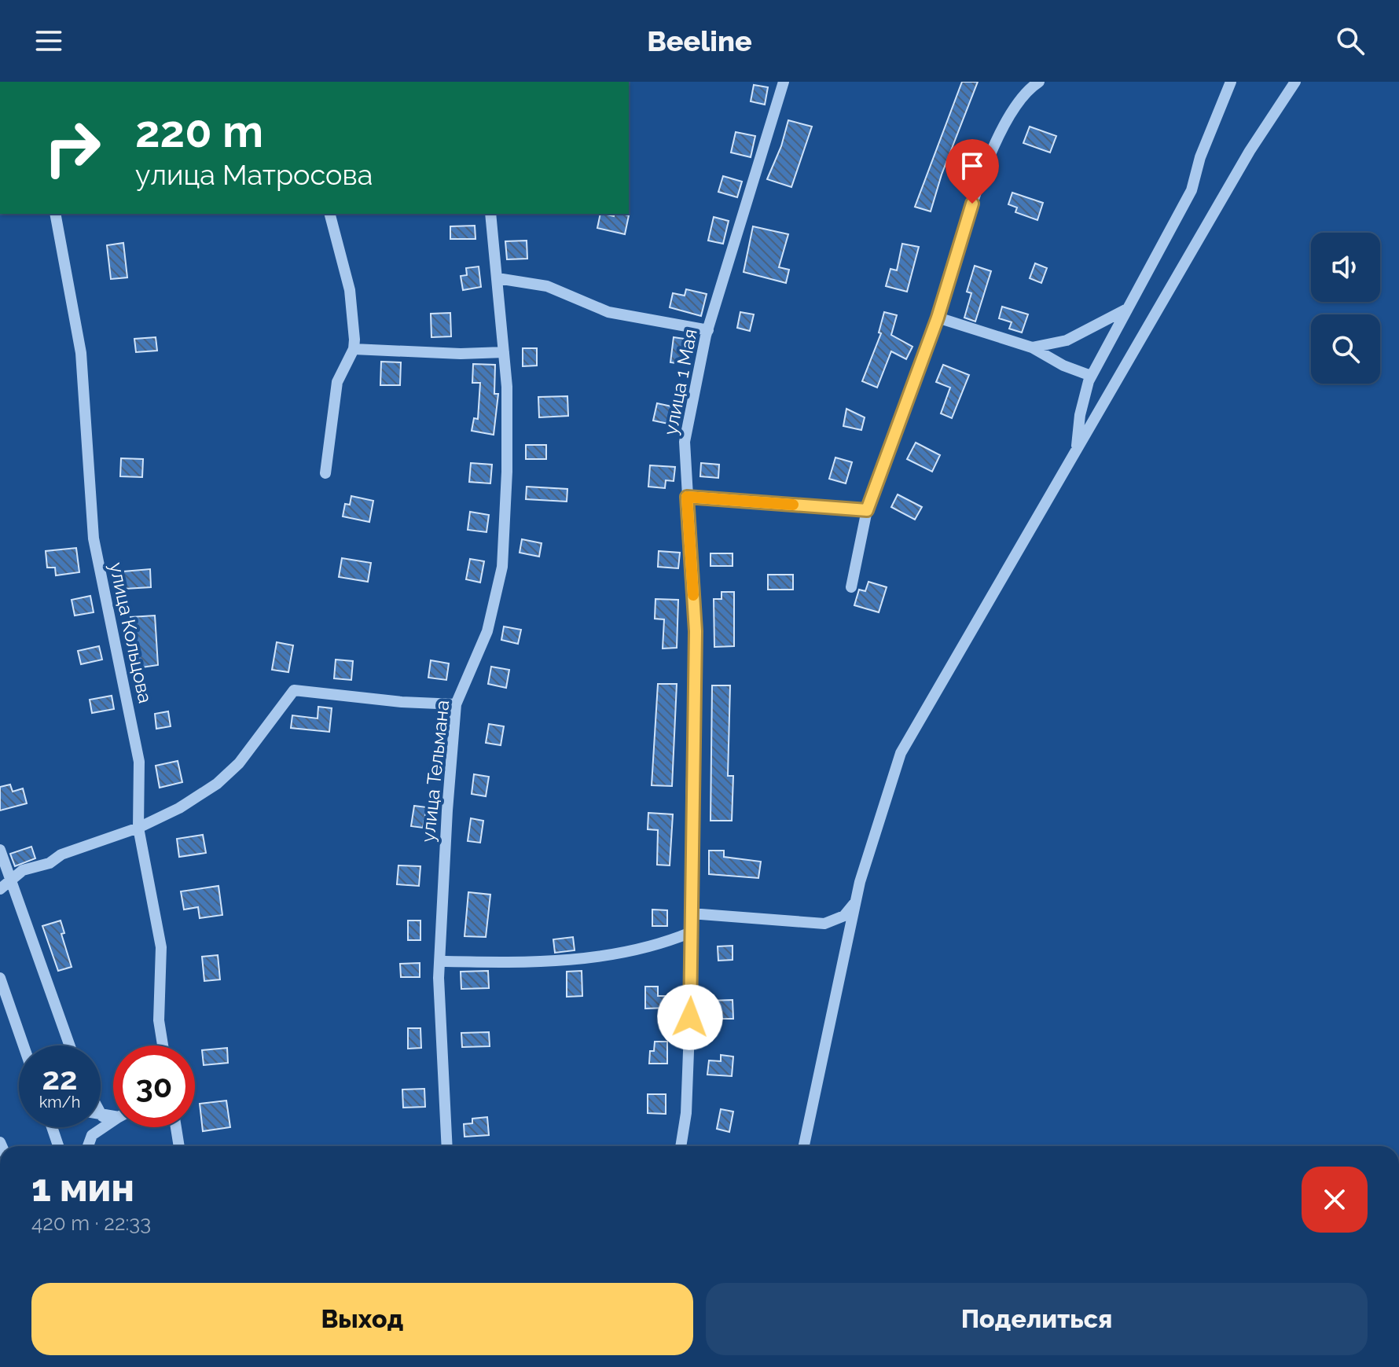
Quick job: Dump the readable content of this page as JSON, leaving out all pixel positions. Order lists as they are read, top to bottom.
{
  "streets": {
    "street": ["улица 1 Мая", "улица Кольцова", "улица Тельмана"]
  },
  "page": {
    "header": "Beeline",
    "turn": ["220 m", "улица Матросова"],
    "speed": "22 km/h",
    "limit": "30",
    "heading": ["1 мин", "420 m · 22:33"],
    "buttons": ["Выход", "Поделиться"]
  }
}
